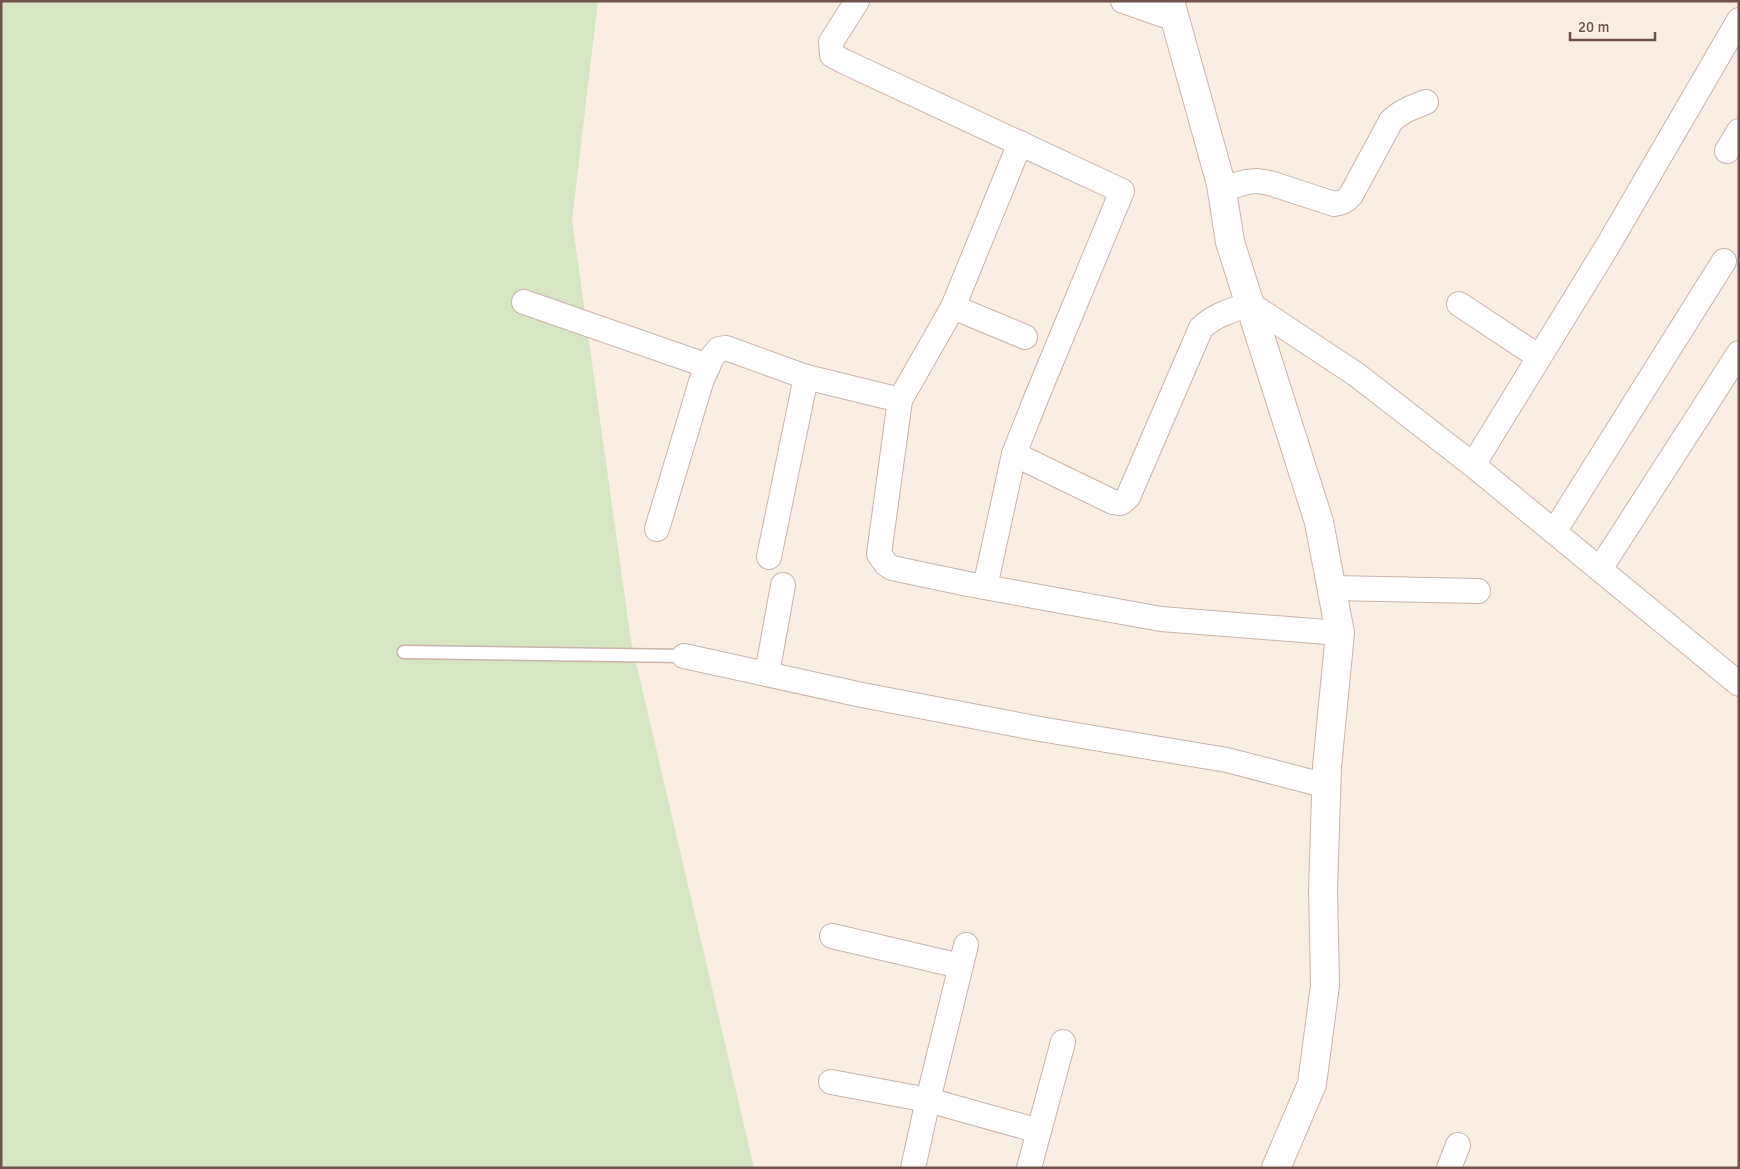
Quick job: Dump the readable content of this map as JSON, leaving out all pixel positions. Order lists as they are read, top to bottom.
{
  "scale_bar": "20 m"
}
